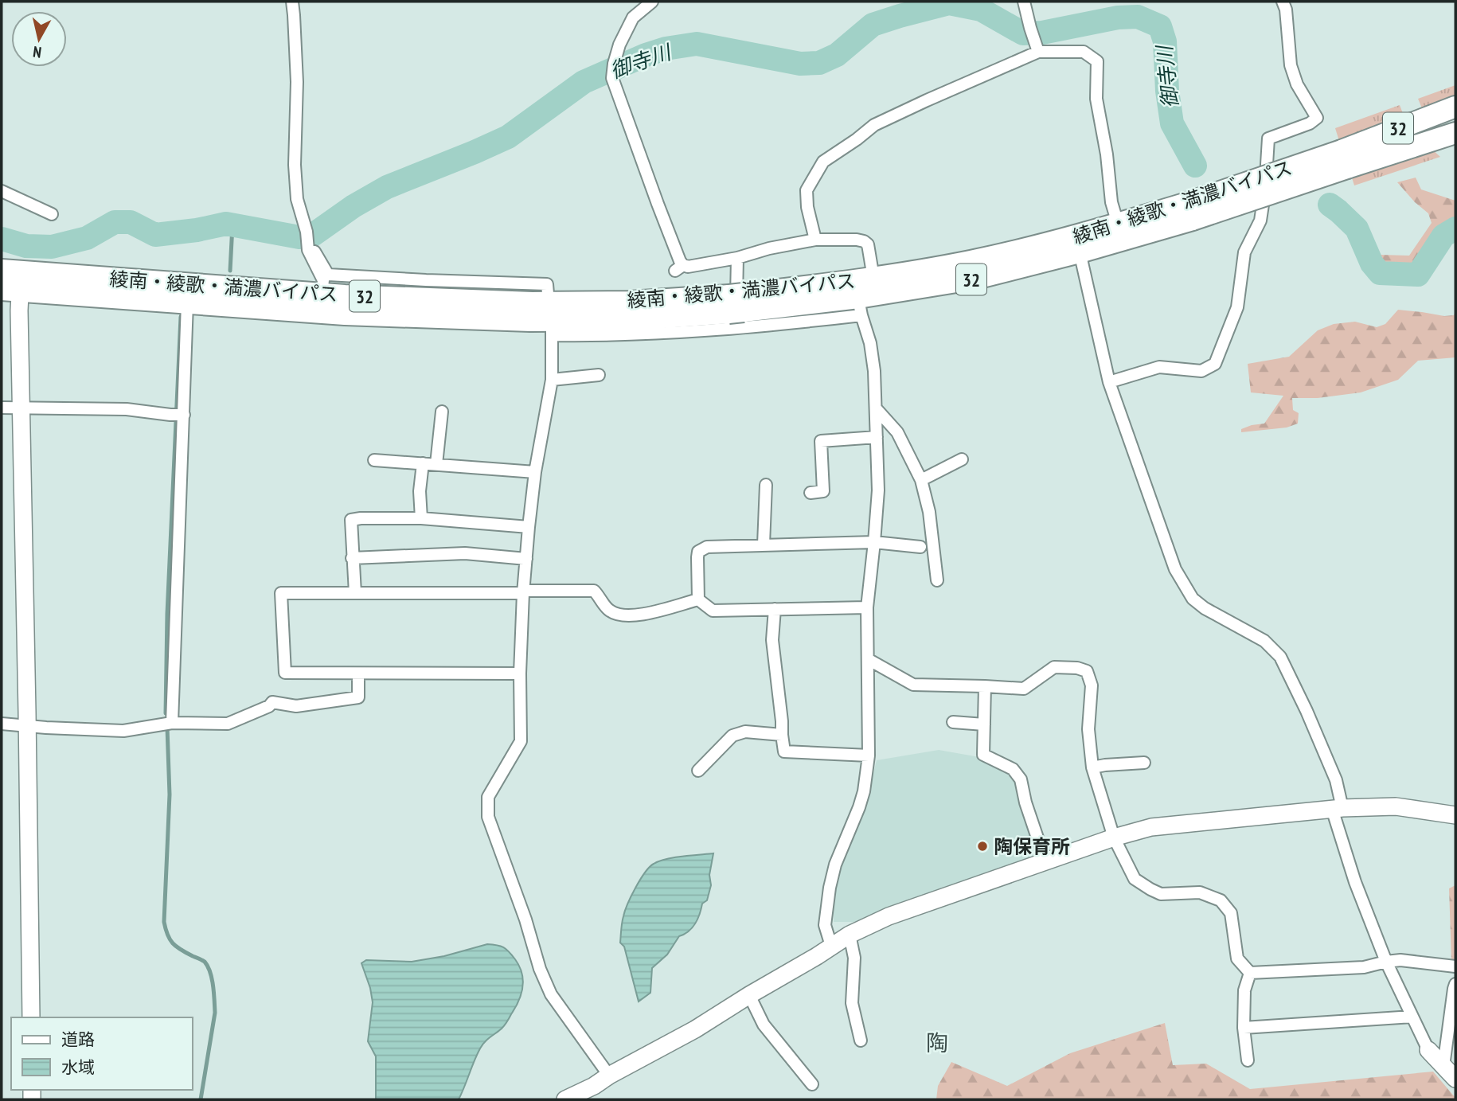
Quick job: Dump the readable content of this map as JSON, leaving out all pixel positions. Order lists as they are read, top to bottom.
{
  "streets": {
    "highway": ["32", "綾南・綾歌・満濃バイパス"]
  },
  "districts": ["陶"],
  "water": ["御寺川"],
  "places": ["陶保育所"],
  "legend": ["道路", "水域"],
  "north": "bottom"
}
